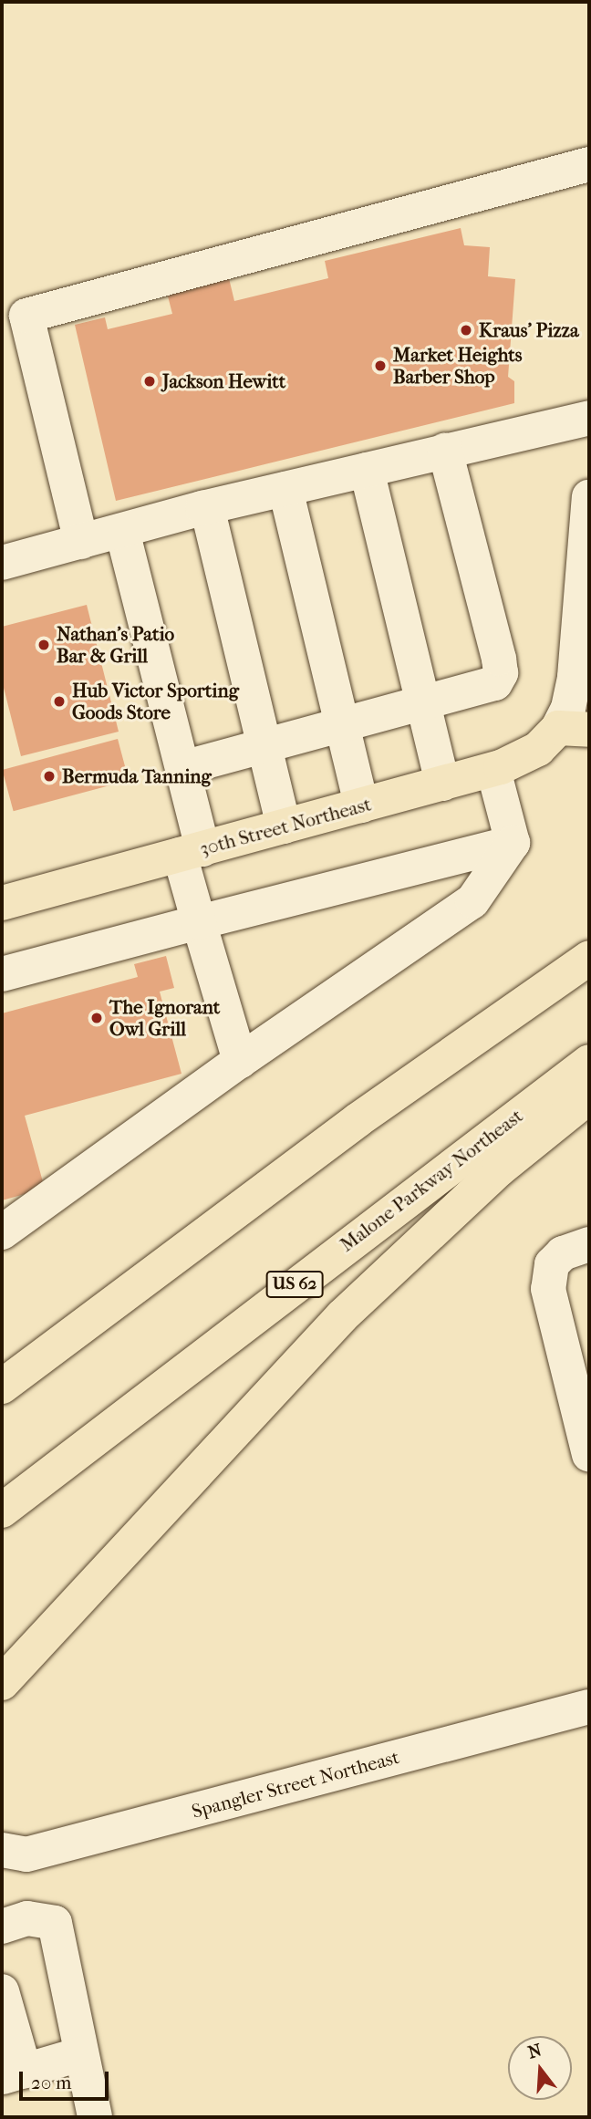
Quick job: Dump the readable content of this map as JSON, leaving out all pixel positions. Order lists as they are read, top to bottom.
{
  "streets": {
    "main road": ["30th Street Northeast", "Malone Parkway Northeast", "US 62"],
    "street": ["Spangler Street Northeast"]
  },
  "places": [
    "Kraus' Pizza",
    "Market Heights Barber Shop",
    "Jackson Hewitt",
    "Nathan's Patio Bar & Grill",
    "Hub Victor Sporting Goods Store",
    "Bermuda Tanning",
    "The Ignorant Owl Grill"
  ],
  "scale_bar": "20 m",
  "north": "top"
}
